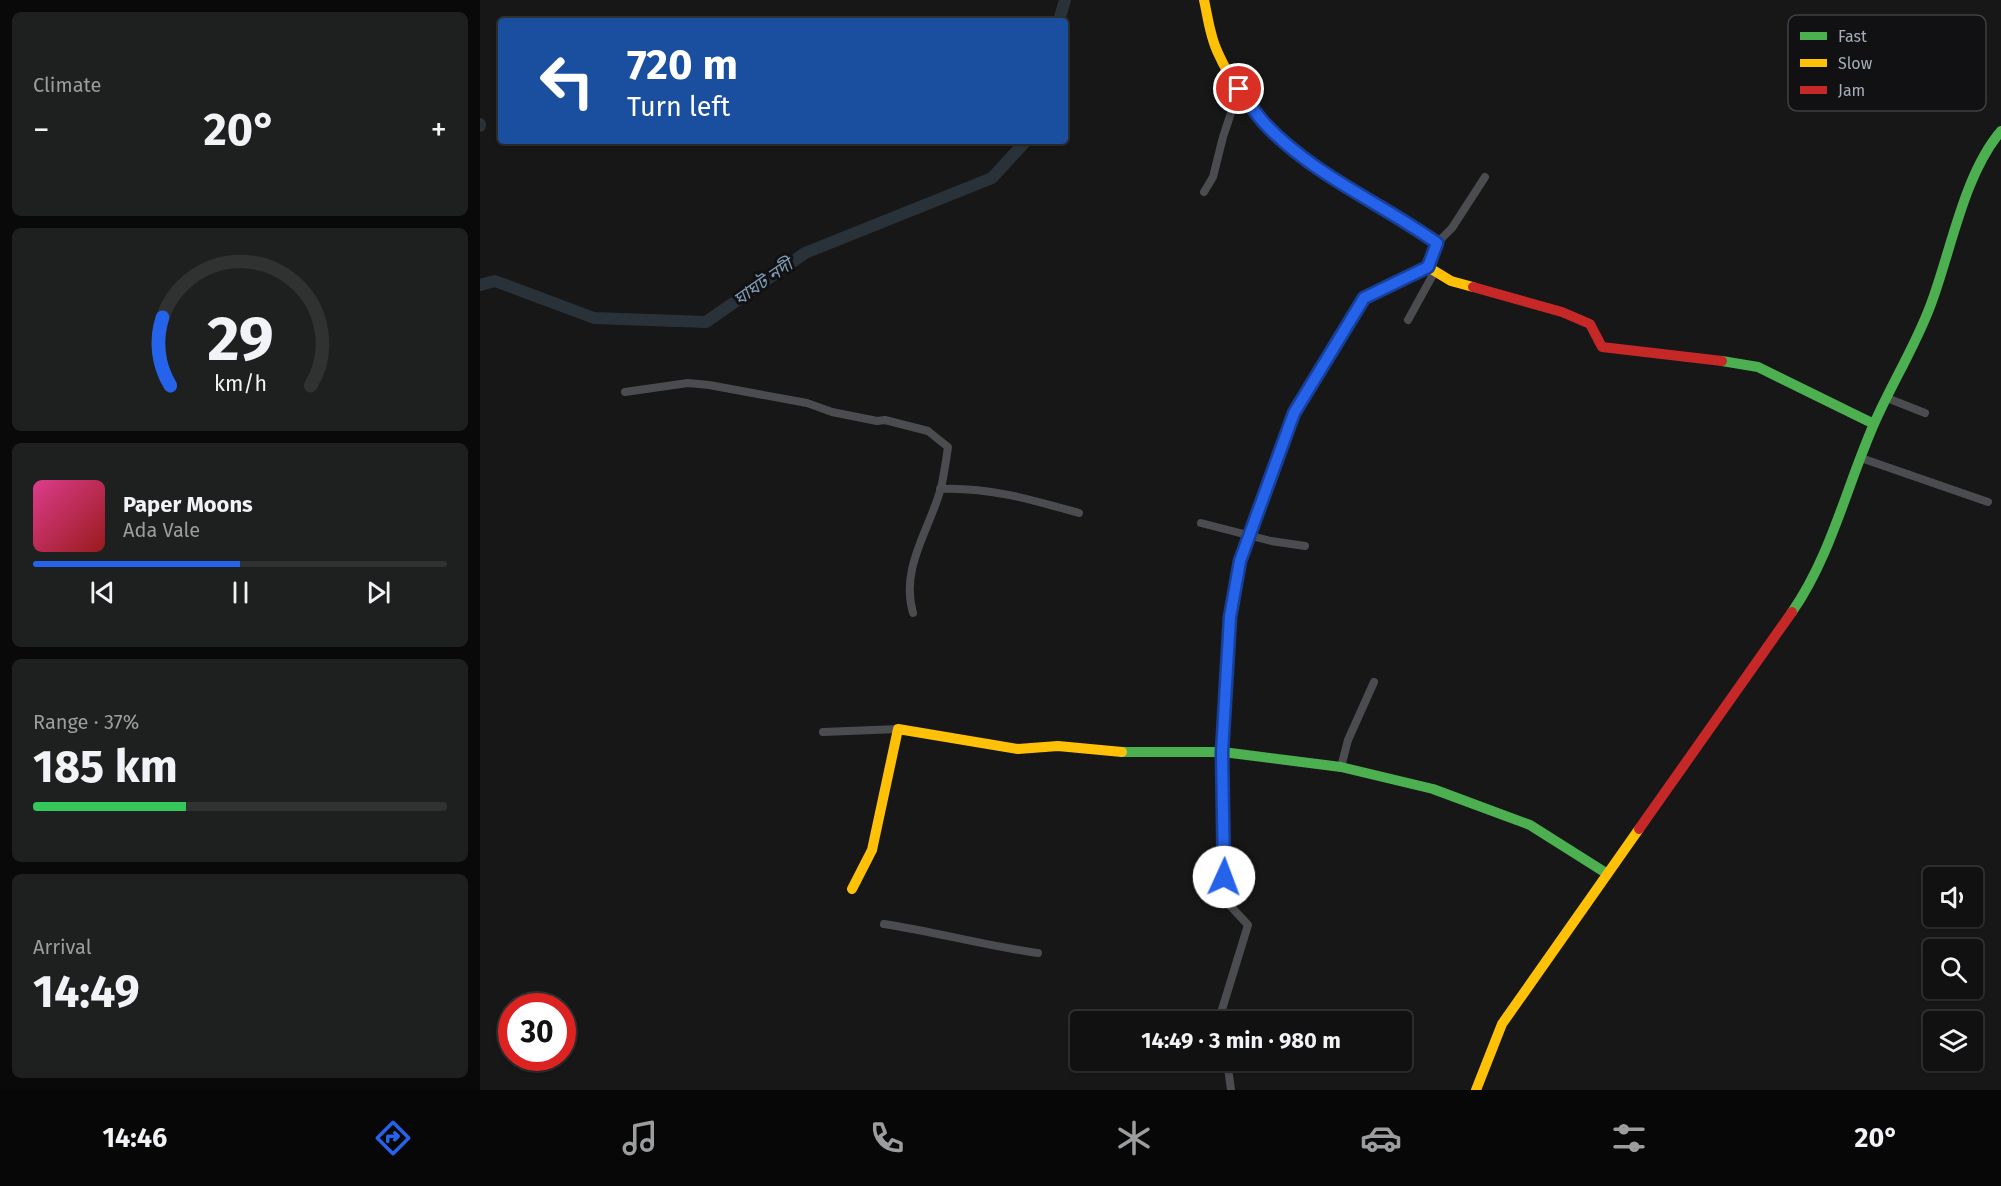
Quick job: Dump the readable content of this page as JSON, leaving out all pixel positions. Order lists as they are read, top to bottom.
{
  "water": ["ঘাঘট নদী"],
  "legend": ["Fast", "Slow", "Jam"],
  "page": {
    "tile": [
      "Climate",
      ["Range · 37%", "185 km"],
      ["Arrival", "14:49"]
    ],
    "turn": ["720 m", "Turn left"],
    "heat": ["−", "20°", "+"],
    "song": ["Paper Moons", "Ada Vale"],
    "limit": "30",
    "trip": "14:49 · 3 min · 980 m",
    "tabs": ["14:46", "20°"],
    "gauge": ["29", "km/h"]
  }
}
